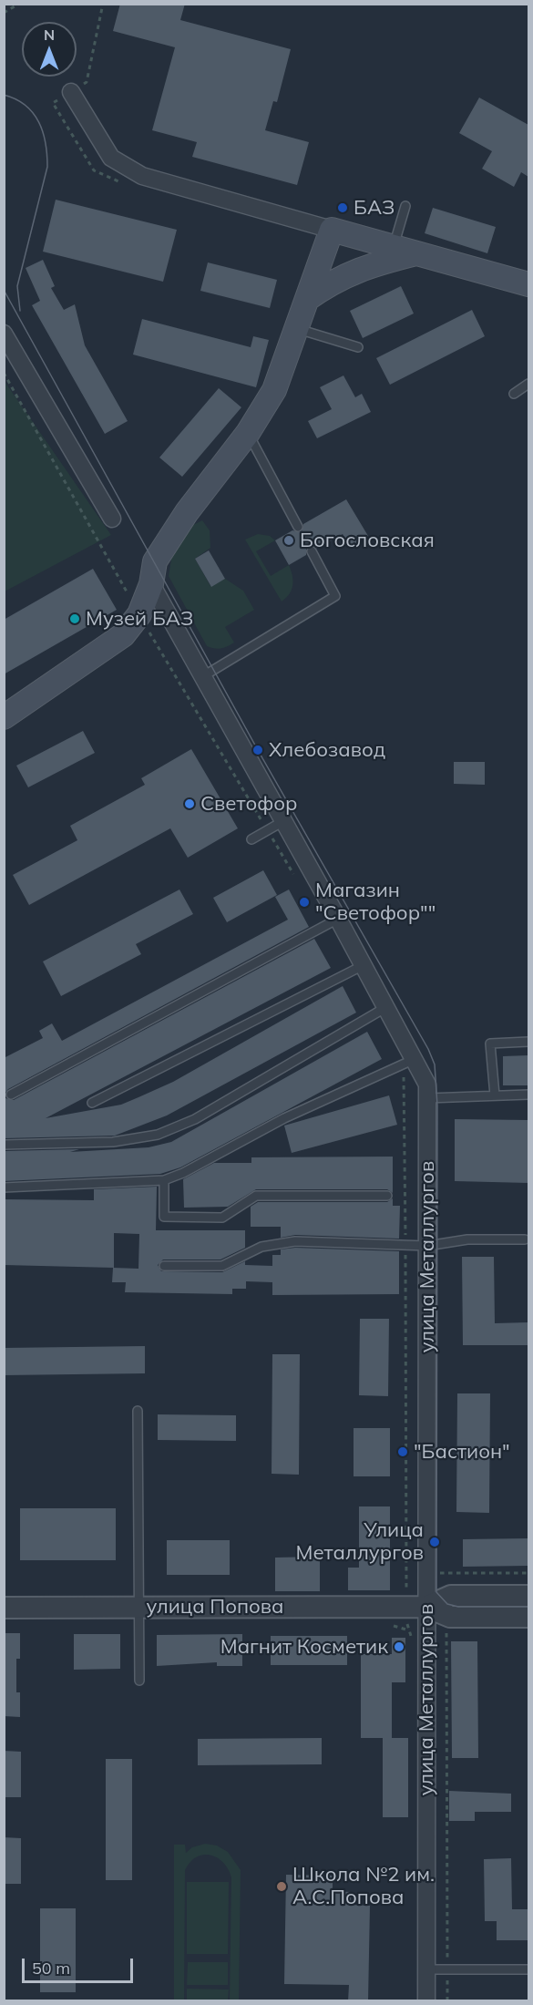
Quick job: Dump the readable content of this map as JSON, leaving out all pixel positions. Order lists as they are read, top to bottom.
{
  "streets": {
    "street": ["улица Металлургов", "улица Попова"]
  },
  "crossings": [
    ["улица Металлургов", "улица Попова"]
  ],
  "places": [
    "БАЗ",
    "Богословская",
    "Музей БАЗ",
    "Хлебозавод",
    "Светофор",
    "Магазин \"Светофор\"\"",
    "\"Бастион\"",
    "Улица Металлургов",
    "Магнит Косметик",
    "Школа №2 им. А.С.Попова"
  ],
  "scale_bar": "50 m",
  "north": "top"
}
